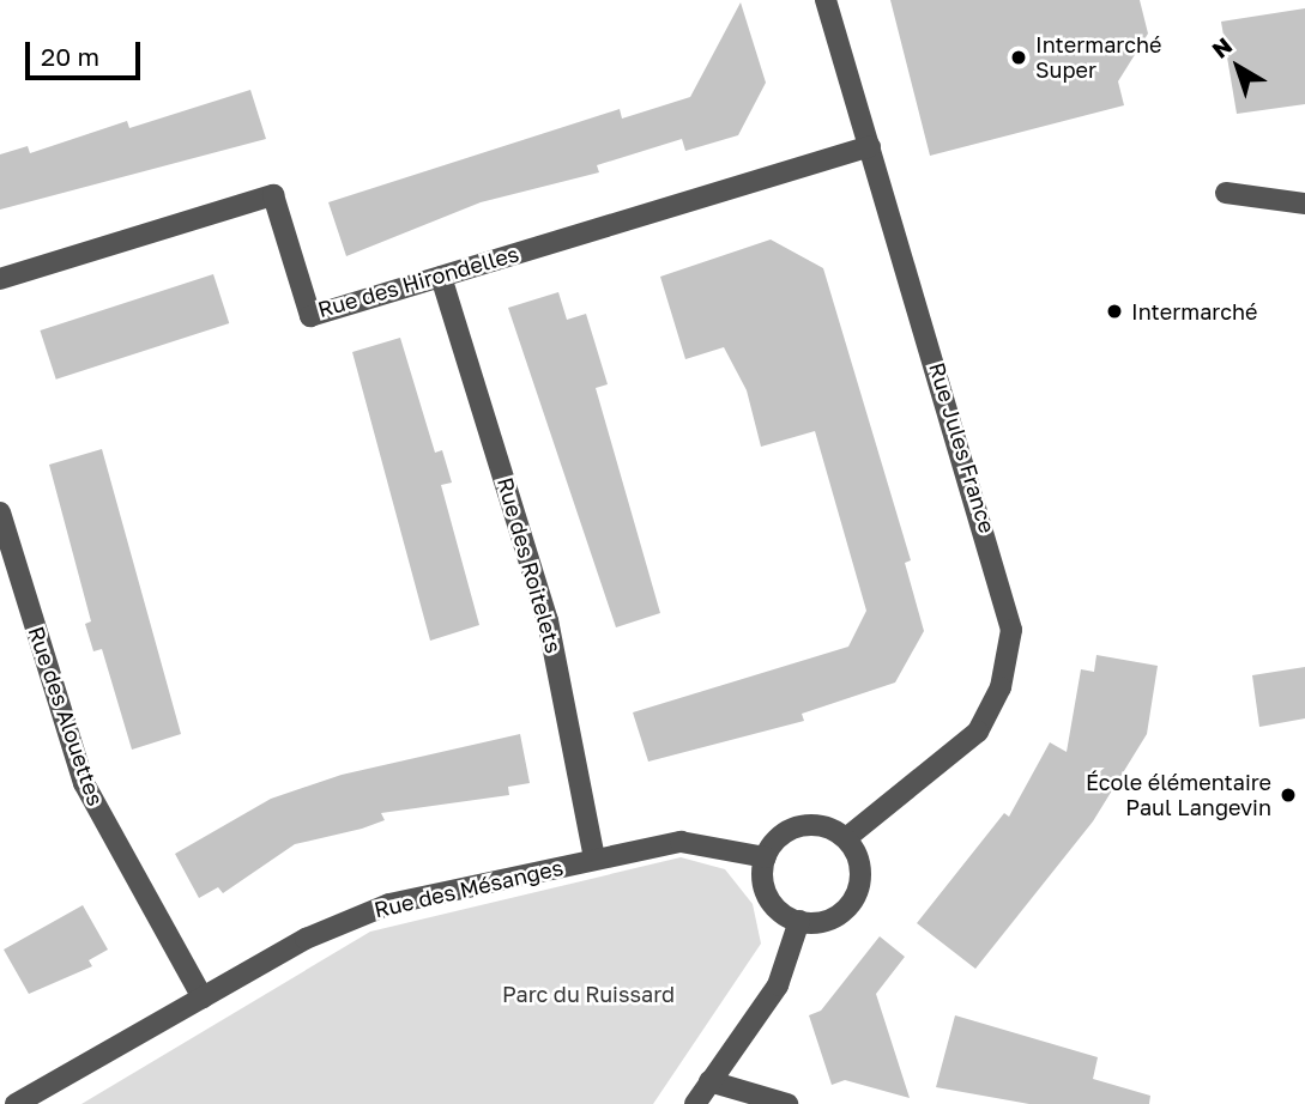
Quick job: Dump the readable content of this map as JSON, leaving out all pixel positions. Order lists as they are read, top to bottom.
{
  "streets": {
    "street": [
      "Rue des Hirondelles",
      "Rue Jules France",
      "Rue des Roitelets",
      "Rue des Alouettes",
      "Rue des Mésanges"
    ]
  },
  "crossings": [
    ["Rue des Hirondelles", "Rue Jules France"],
    ["Rue des Hirondelles", "Rue des Roitelets"],
    ["Rue Jules France", "Rue des Mésanges"],
    ["Rue des Roitelets", "Rue des Mésanges"],
    ["Rue des Alouettes", "Rue des Mésanges"]
  ],
  "parks": ["Parc du Ruissard"],
  "places": ["Intermarché Super", "Intermarché", "École élémentaire Paul Langevin"],
  "scale_bar": "20 m",
  "north": "top left"
}
